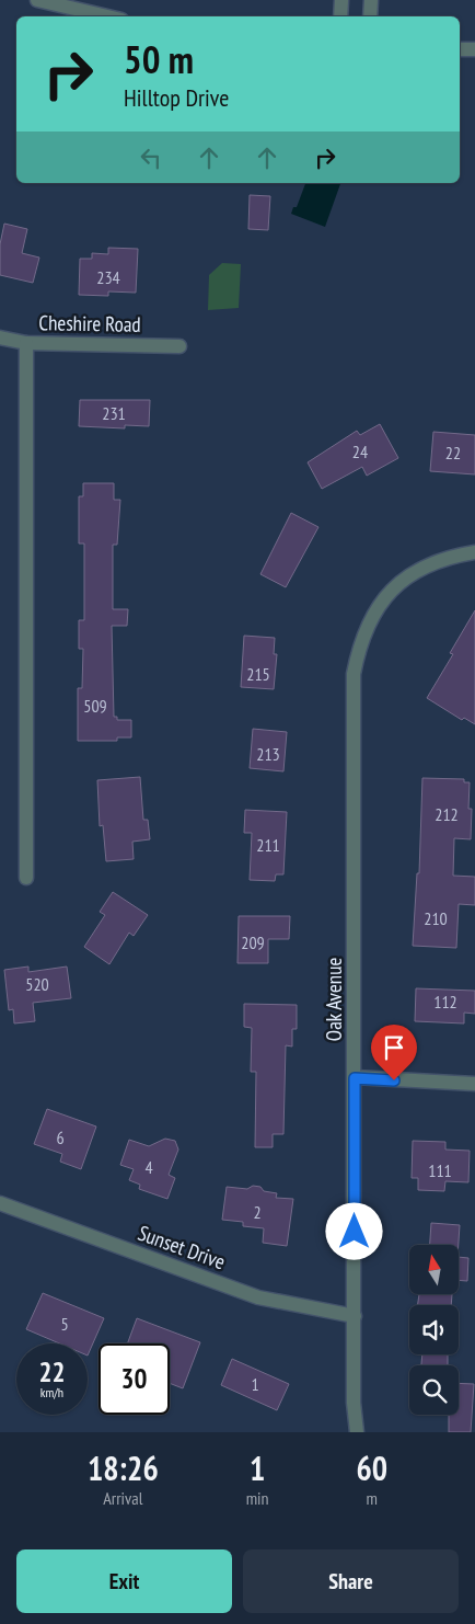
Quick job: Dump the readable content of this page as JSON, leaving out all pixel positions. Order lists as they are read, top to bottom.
{
  "streets": {
    "street": ["Cheshire Road", "Oak Avenue", "Sunset Drive"]
  },
  "crossings": [
    ["Oak Avenue", "Sunset Drive"]
  ],
  "house_numbers": [
    "234",
    "231",
    "24",
    "22",
    "215",
    "509",
    "213",
    "212",
    "211",
    "210",
    "209",
    "520",
    "112",
    "6",
    "4",
    "111",
    "2",
    "5",
    "1"
  ],
  "north": "top",
  "page": {
    "turn": ["50 m", "Hilltop Drive"],
    "speed": "22 km/h",
    "limit": "30",
    "eta": [
      "18:26",
      "Arrival",
      "1",
      "min",
      "60",
      "m"
    ],
    "buttons": ["Exit", "Share"]
  }
}
